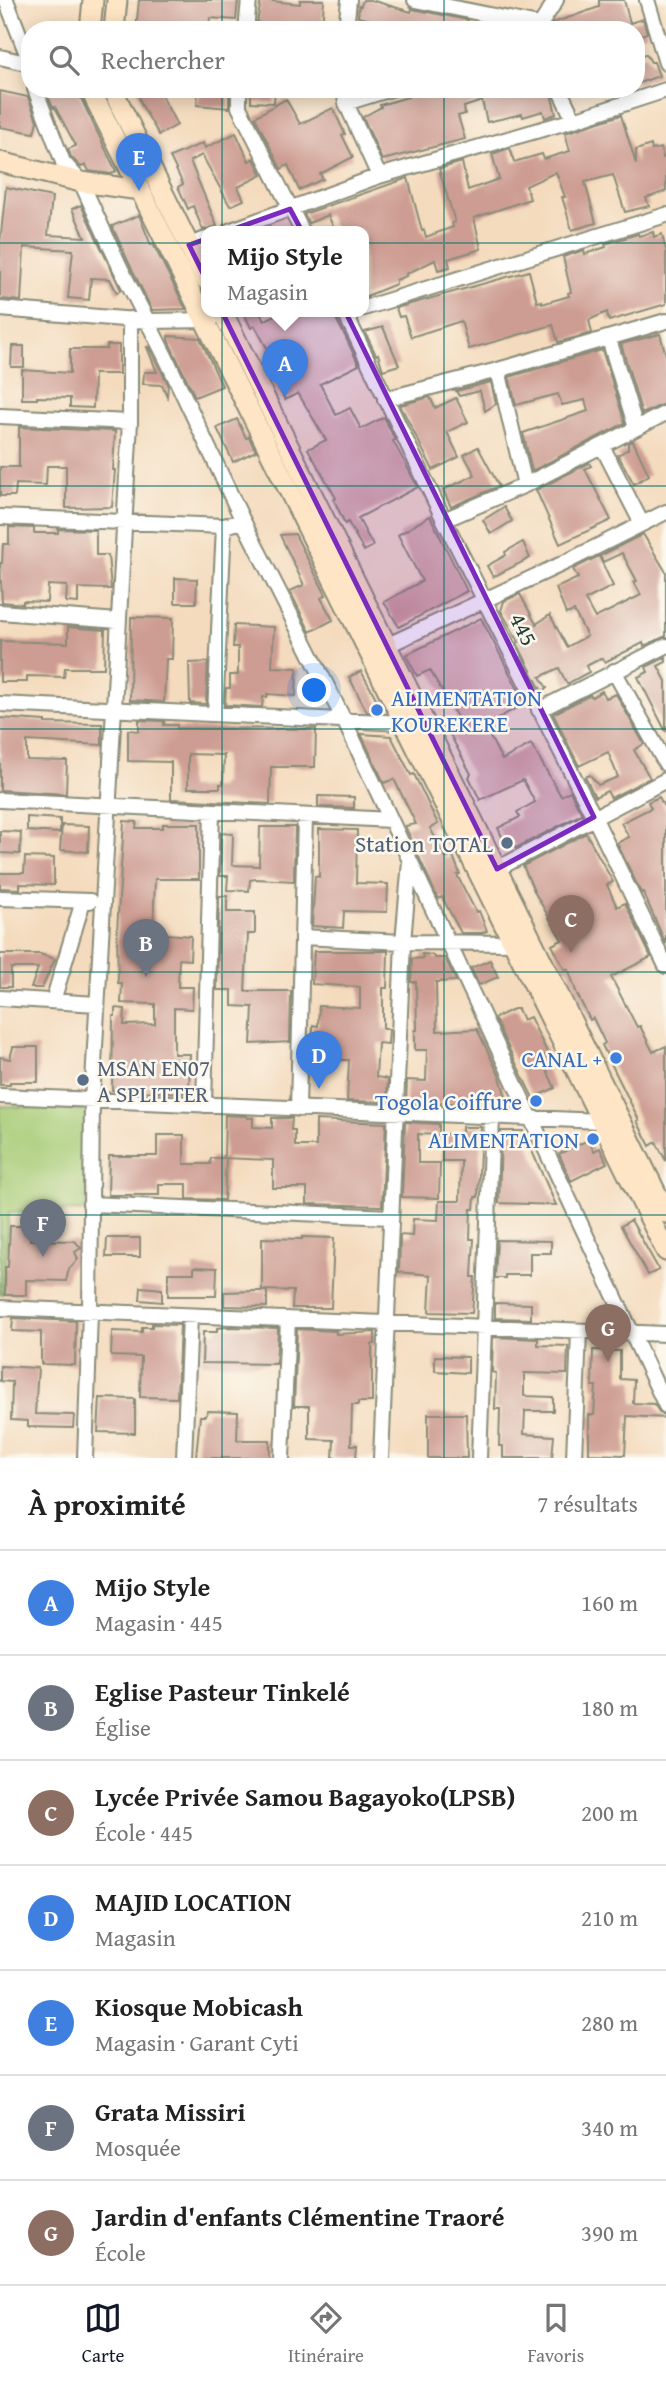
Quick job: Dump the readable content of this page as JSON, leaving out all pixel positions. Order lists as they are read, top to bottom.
{
  "streets": {
    "street": ["445"]
  },
  "places": [
    "ALIMENTATION KOUREKERE",
    "Station TOTAL",
    "CANAL +",
    "MSAN EN07 A SPLITTER",
    "Togola Coiffure",
    "ALIMENTATION"
  ],
  "page": {
    "search": "Rechercher",
    "pins": [
      "E",
      "A",
      "C",
      "B",
      "D",
      "F",
      "G"
    ],
    "popup": ["Mijo Style", "Magasin"],
    "heading": ["À proximité", "7 résultats"],
    "list": [
      {
        "mark": "A",
        "name": "Mijo Style",
        "note": "Magasin · 445",
        "value": "160 m"
      },
      {
        "mark": "B",
        "name": "Eglise Pasteur Tinkelé",
        "note": "Église",
        "value": "180 m"
      },
      {
        "mark": "C",
        "name": "Lycée Privée Samou Bagayoko(LPSB)",
        "note": "École · 445",
        "value": "200 m"
      },
      {
        "mark": "D",
        "name": "MAJID LOCATION",
        "note": "Magasin",
        "value": "210 m"
      },
      {
        "mark": "E",
        "name": "Kiosque Mobicash",
        "note": "Magasin · Garant Cyti",
        "value": "280 m"
      },
      {
        "mark": "F",
        "name": "Grata Missiri",
        "note": "Mosquée",
        "value": "340 m"
      },
      {
        "mark": "G",
        "name": "Jardin d'enfants Clémentine Traoré",
        "note": "École",
        "value": "390 m"
      }
    ],
    "nav": ["Carte", "Itinéraire", "Favoris"]
  }
}
